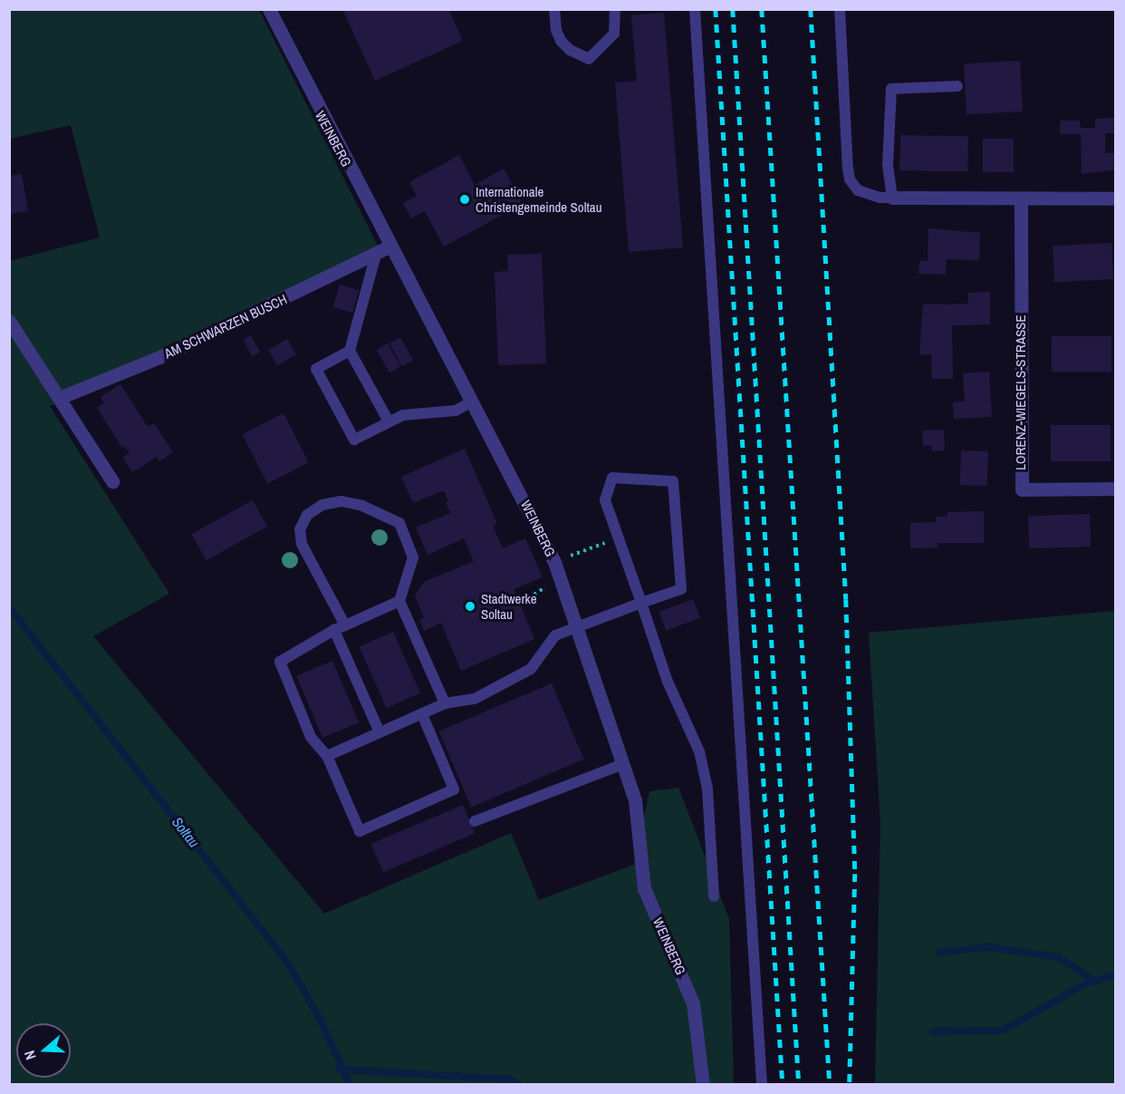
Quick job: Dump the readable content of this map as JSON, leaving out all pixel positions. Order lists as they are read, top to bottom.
{
  "streets": {
    "street": ["WEINBERG", "AM SCHWARZEN BUSCH", "LORENZ-WIEGELS-STRASSE"]
  },
  "crossings": [
    ["WEINBERG", "AM SCHWARZEN BUSCH"]
  ],
  "water": ["Soltau"],
  "places": ["Internationale Christengemeinde Soltau", "Stadtwerke Soltau"],
  "north": "left"
}
